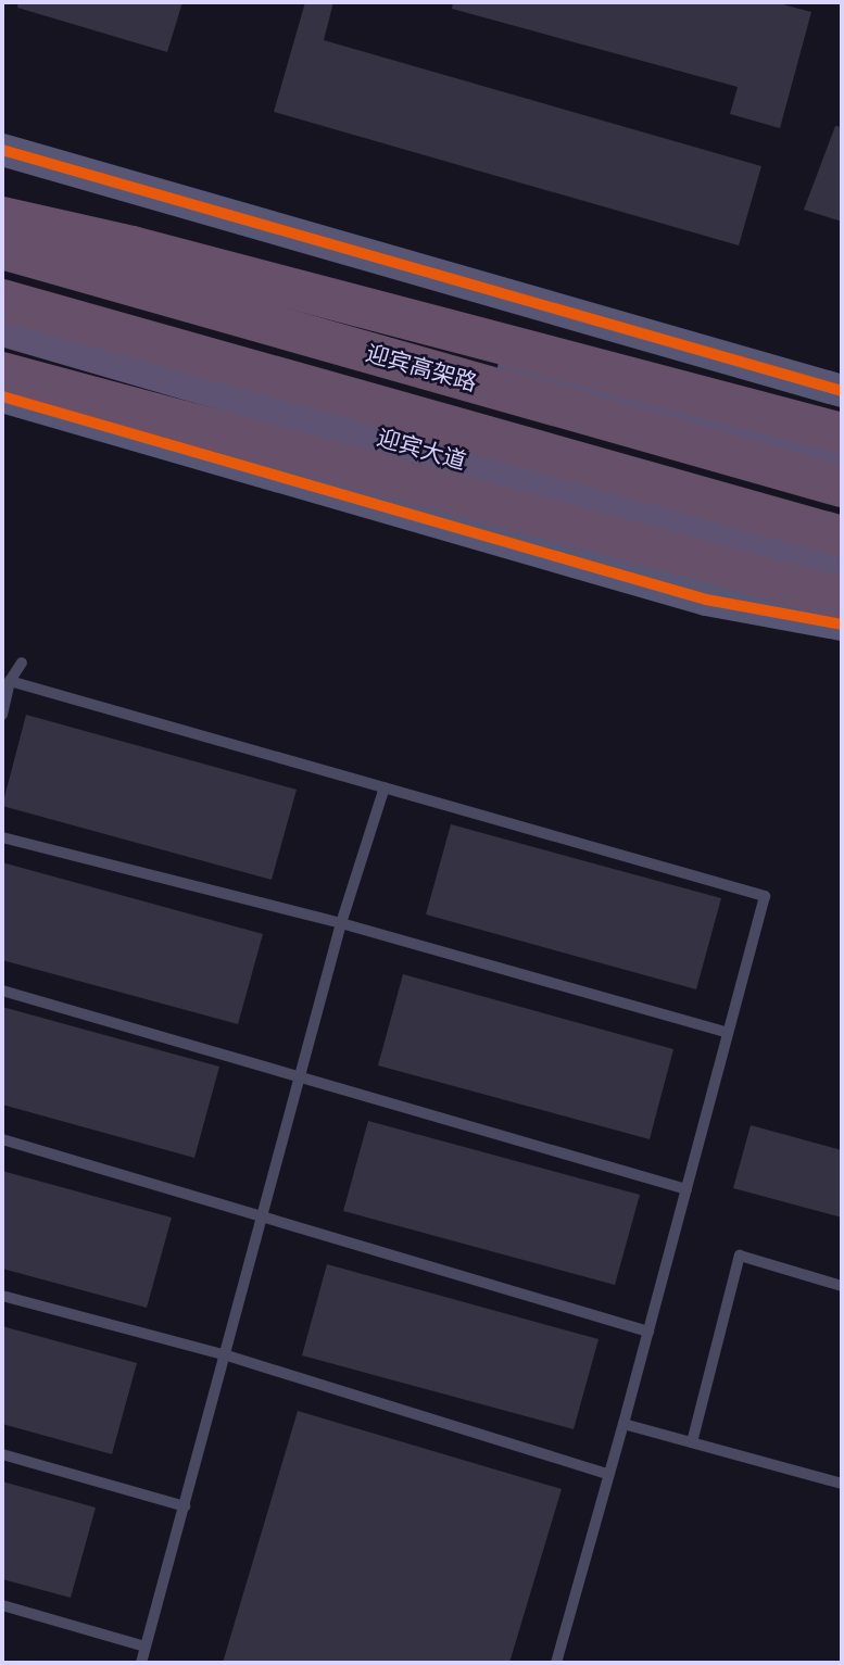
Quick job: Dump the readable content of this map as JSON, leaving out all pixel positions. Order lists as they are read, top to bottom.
{
  "streets": {
    "highway": ["迎宾高架路"],
    "main road": ["迎宾大道"]
  }
}
